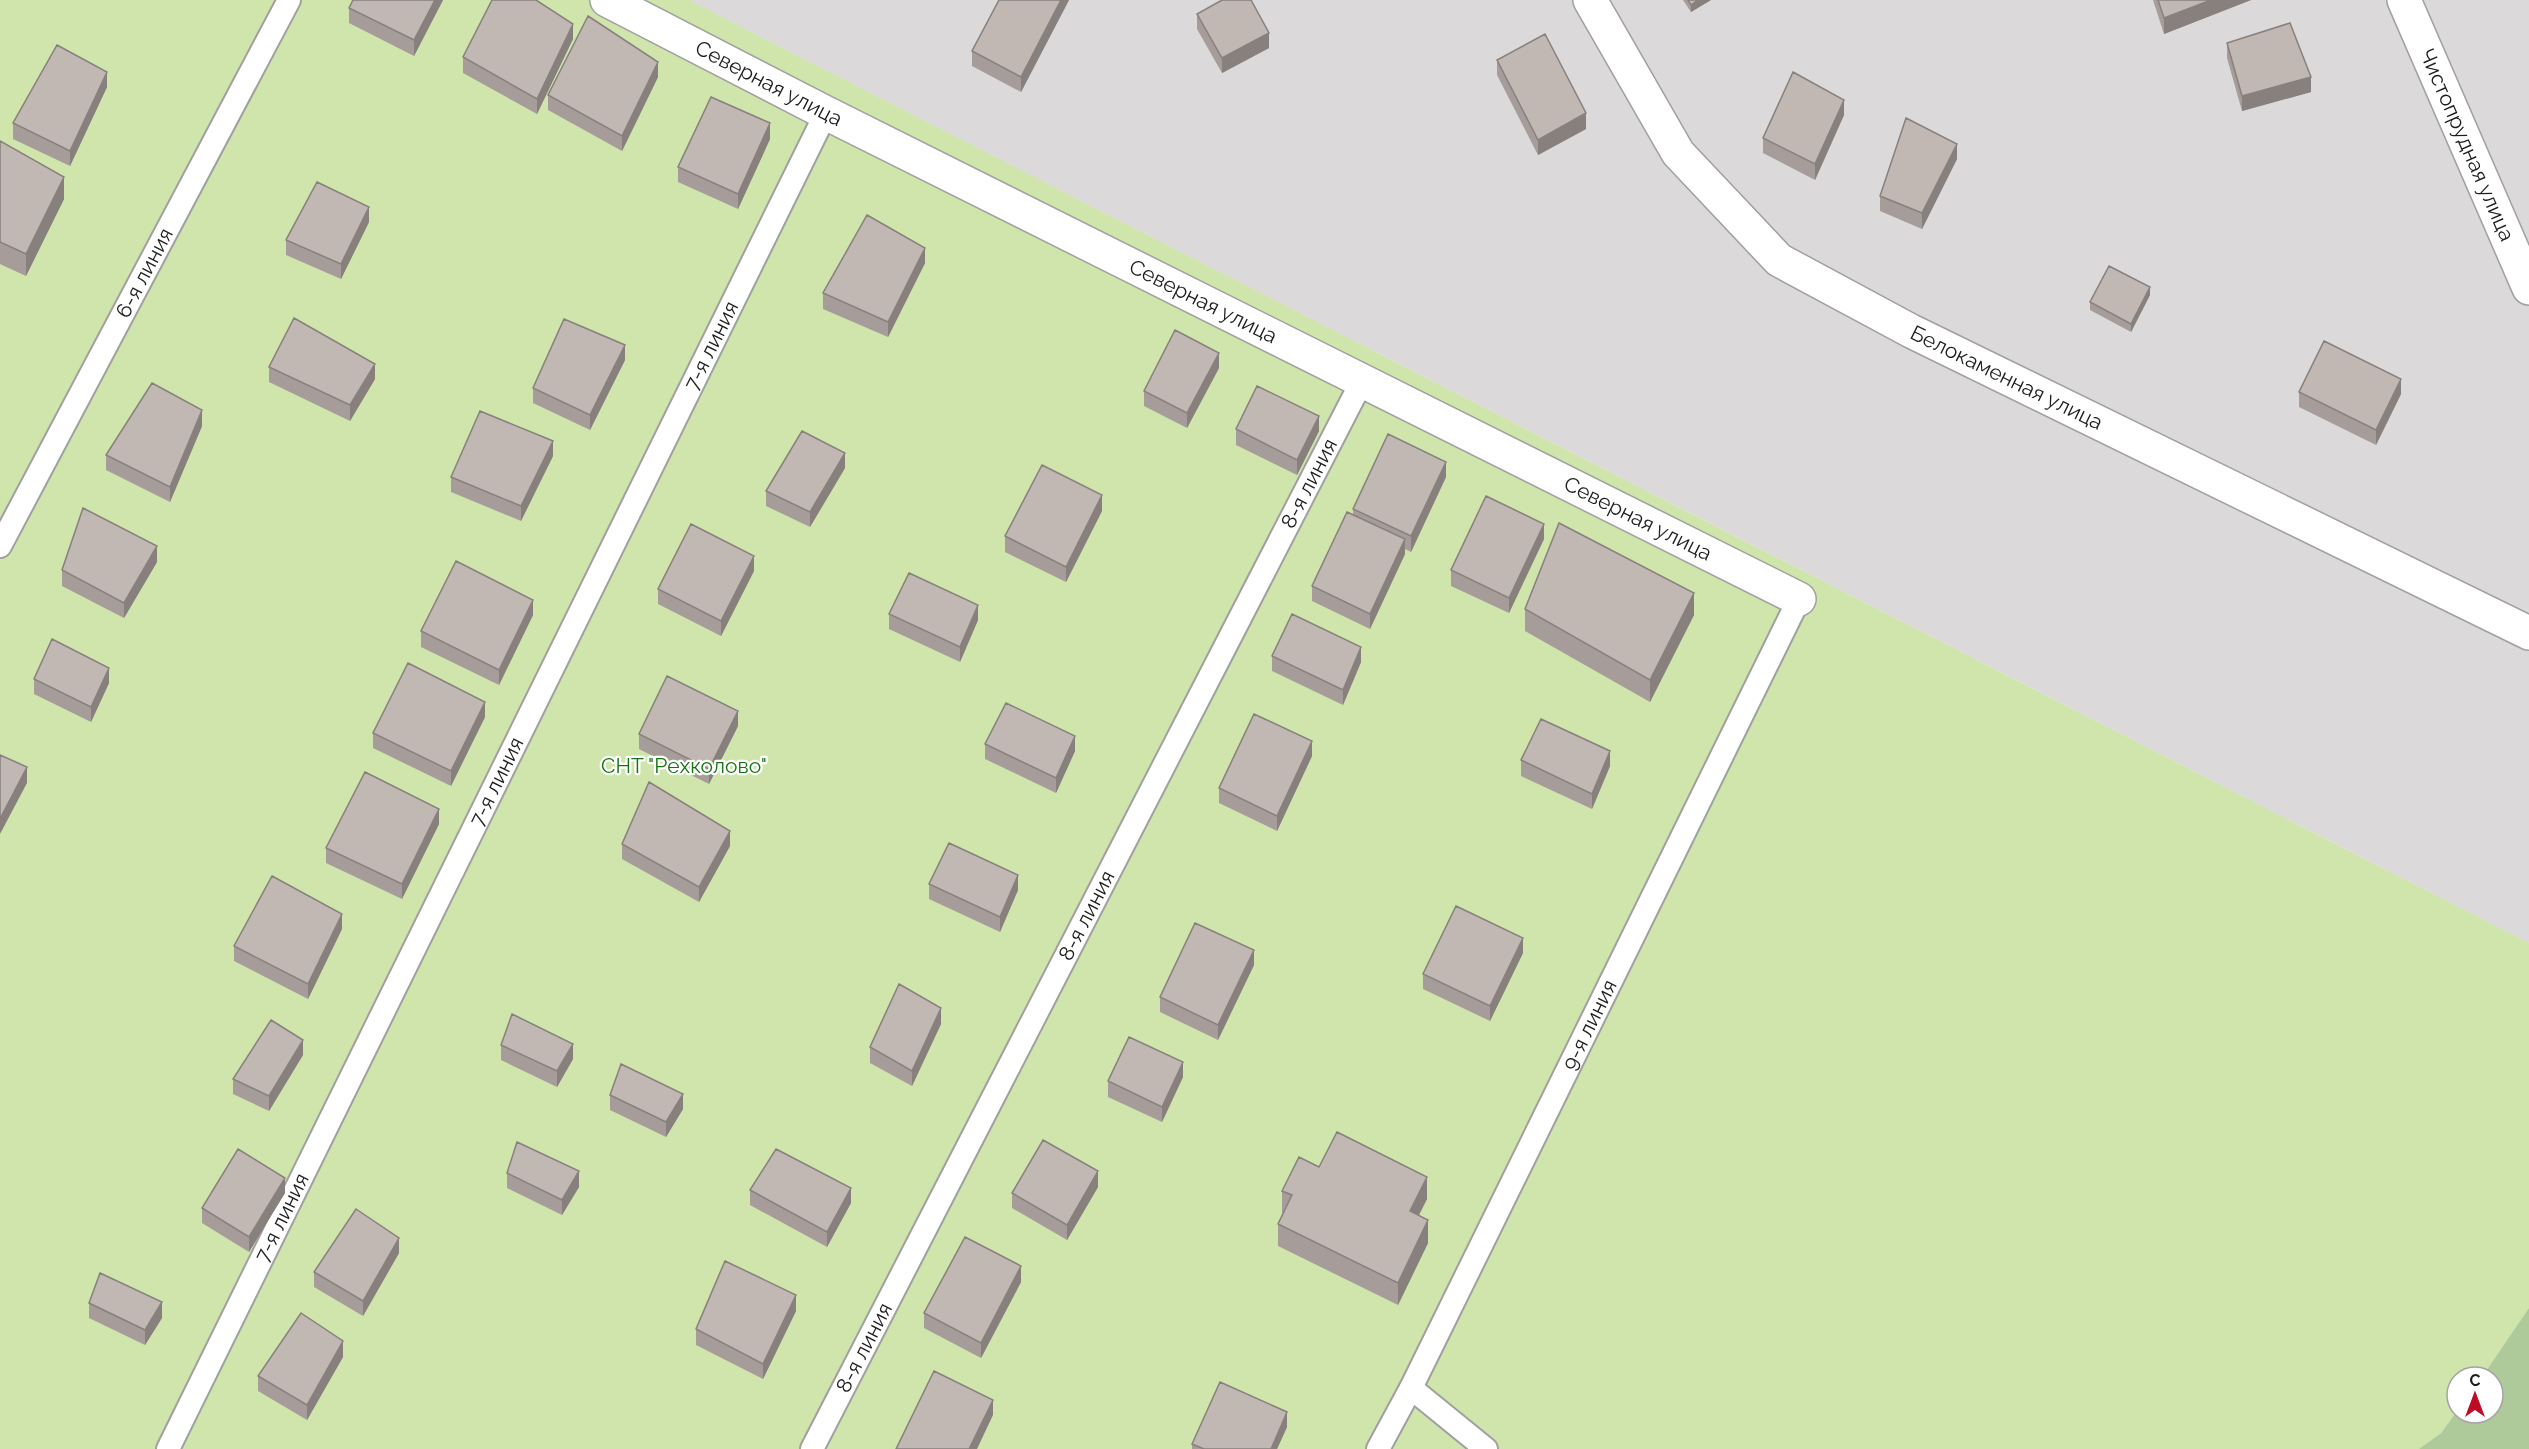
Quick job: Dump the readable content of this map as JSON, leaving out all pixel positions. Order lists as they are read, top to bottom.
{
  "streets": {
    "street": ["Северная улица", "Чистопрудная улица", "Белокаменная улица"],
    "lane": [
      "6-я линия",
      "7-я линия",
      "8-я линия",
      "9-я линия"
    ]
  },
  "crossings": [
    ["Северная улица", "7-я линия"],
    ["Северная улица", "8-я линия"],
    ["Северная улица", "9-я линия"]
  ],
  "parks": ["СНТ \"Рехколово\""],
  "north": "top"
}
